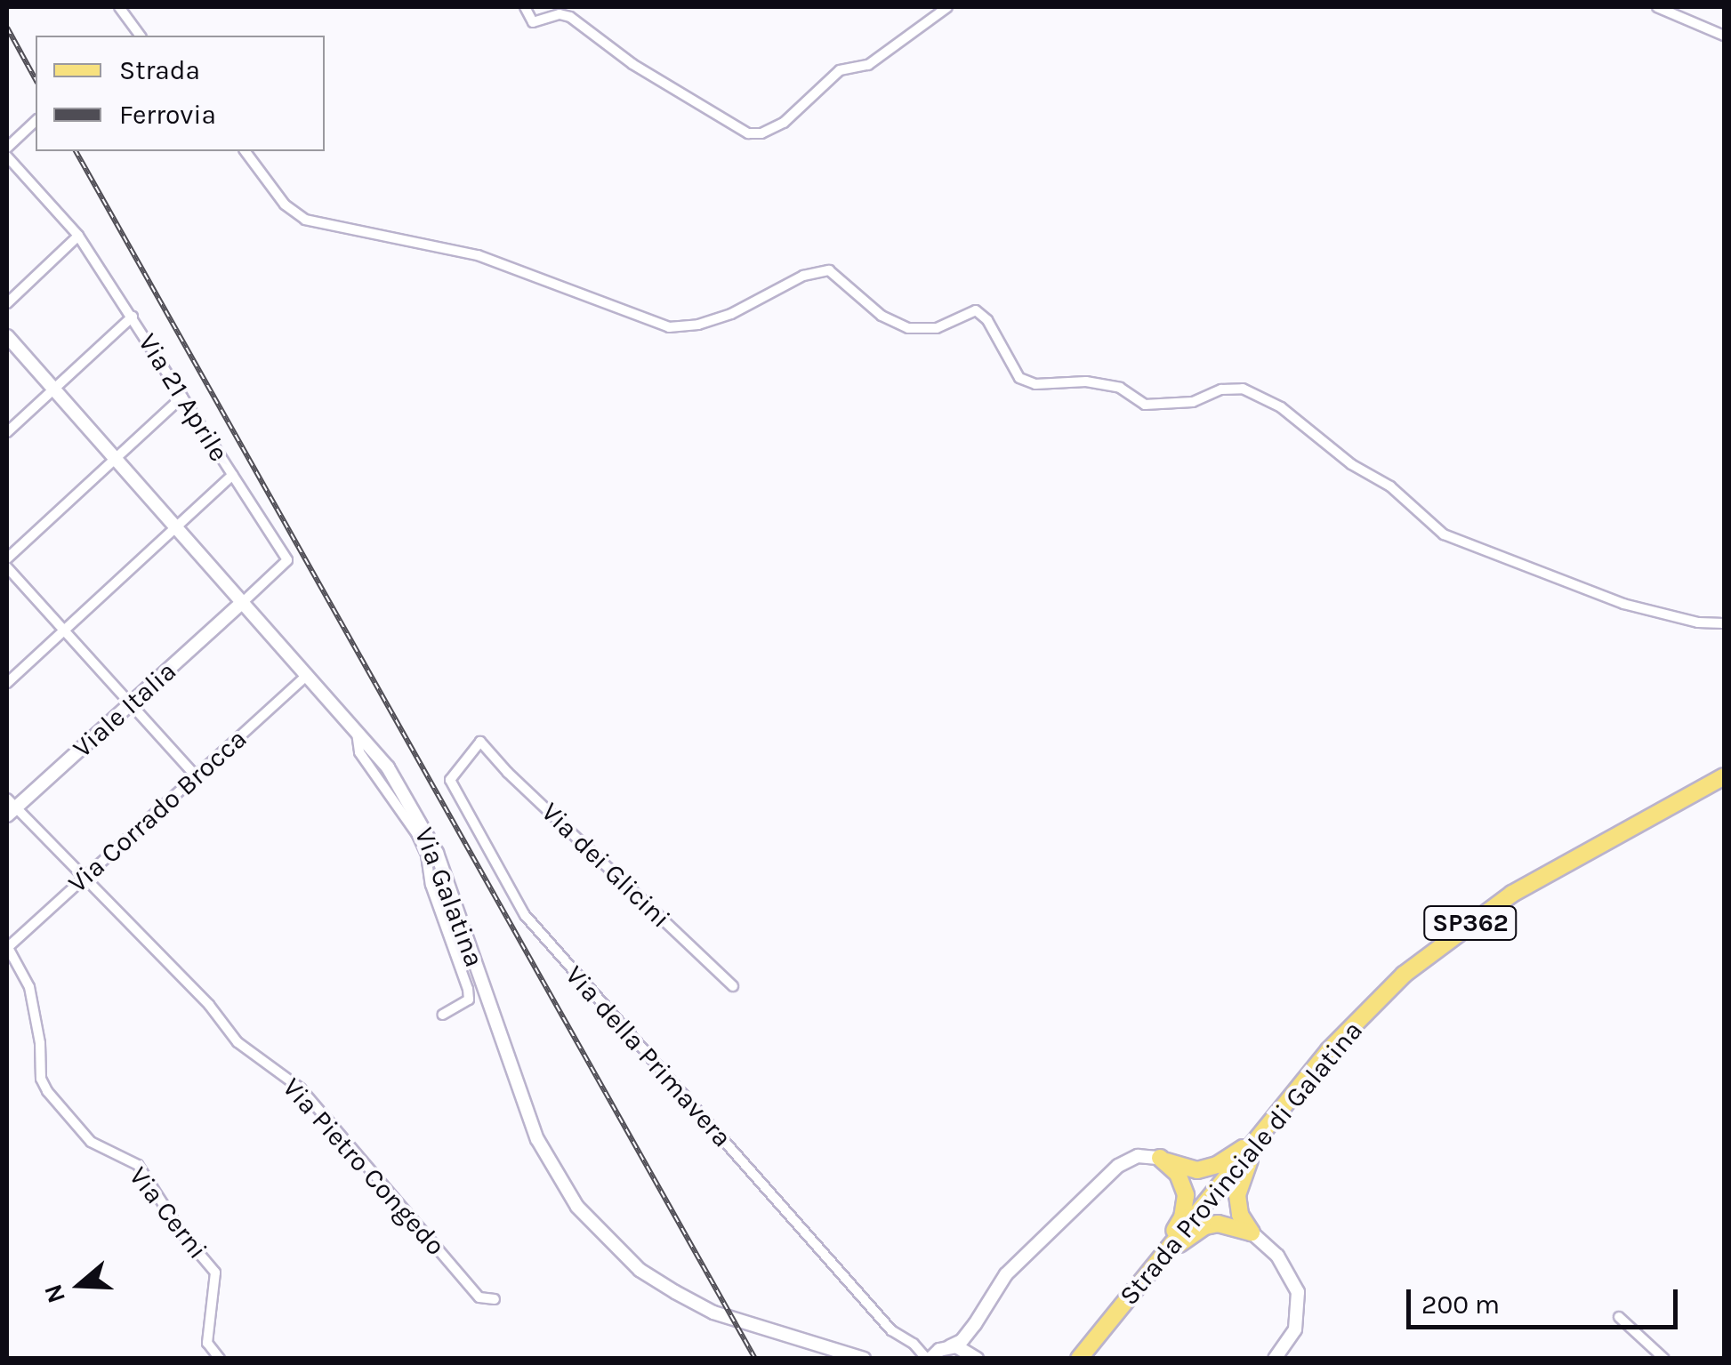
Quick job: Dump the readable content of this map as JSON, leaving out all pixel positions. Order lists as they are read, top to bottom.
{
  "streets": {
    "main road": ["SP362", "Strada Provinciale di Galatina"],
    "street": [
      "Via 21 Aprile",
      "Viale Italia",
      "Via Corrado Brocca",
      "Via dei Glicini",
      "Via Galatina",
      "Via della Primavera",
      "Via Pietro Congedo",
      "Via Cerni"
    ]
  },
  "crossings": [
    ["Via 21 Aprile", "Viale Italia"],
    ["Via 21 Aprile", "Via Galatina"],
    ["Viale Italia", "Via Galatina"],
    ["Viale Italia", "Via Pietro Congedo"],
    ["Via Corrado Brocca", "Via Galatina"],
    ["Via Corrado Brocca", "Via Pietro Congedo"],
    ["Via Corrado Brocca", "Via Cerni"],
    ["Via dei Glicini", "Via della Primavera"]
  ],
  "legend": ["Strada", "Ferrovia"],
  "scale_bar": "200 m",
  "north": "left"
}
